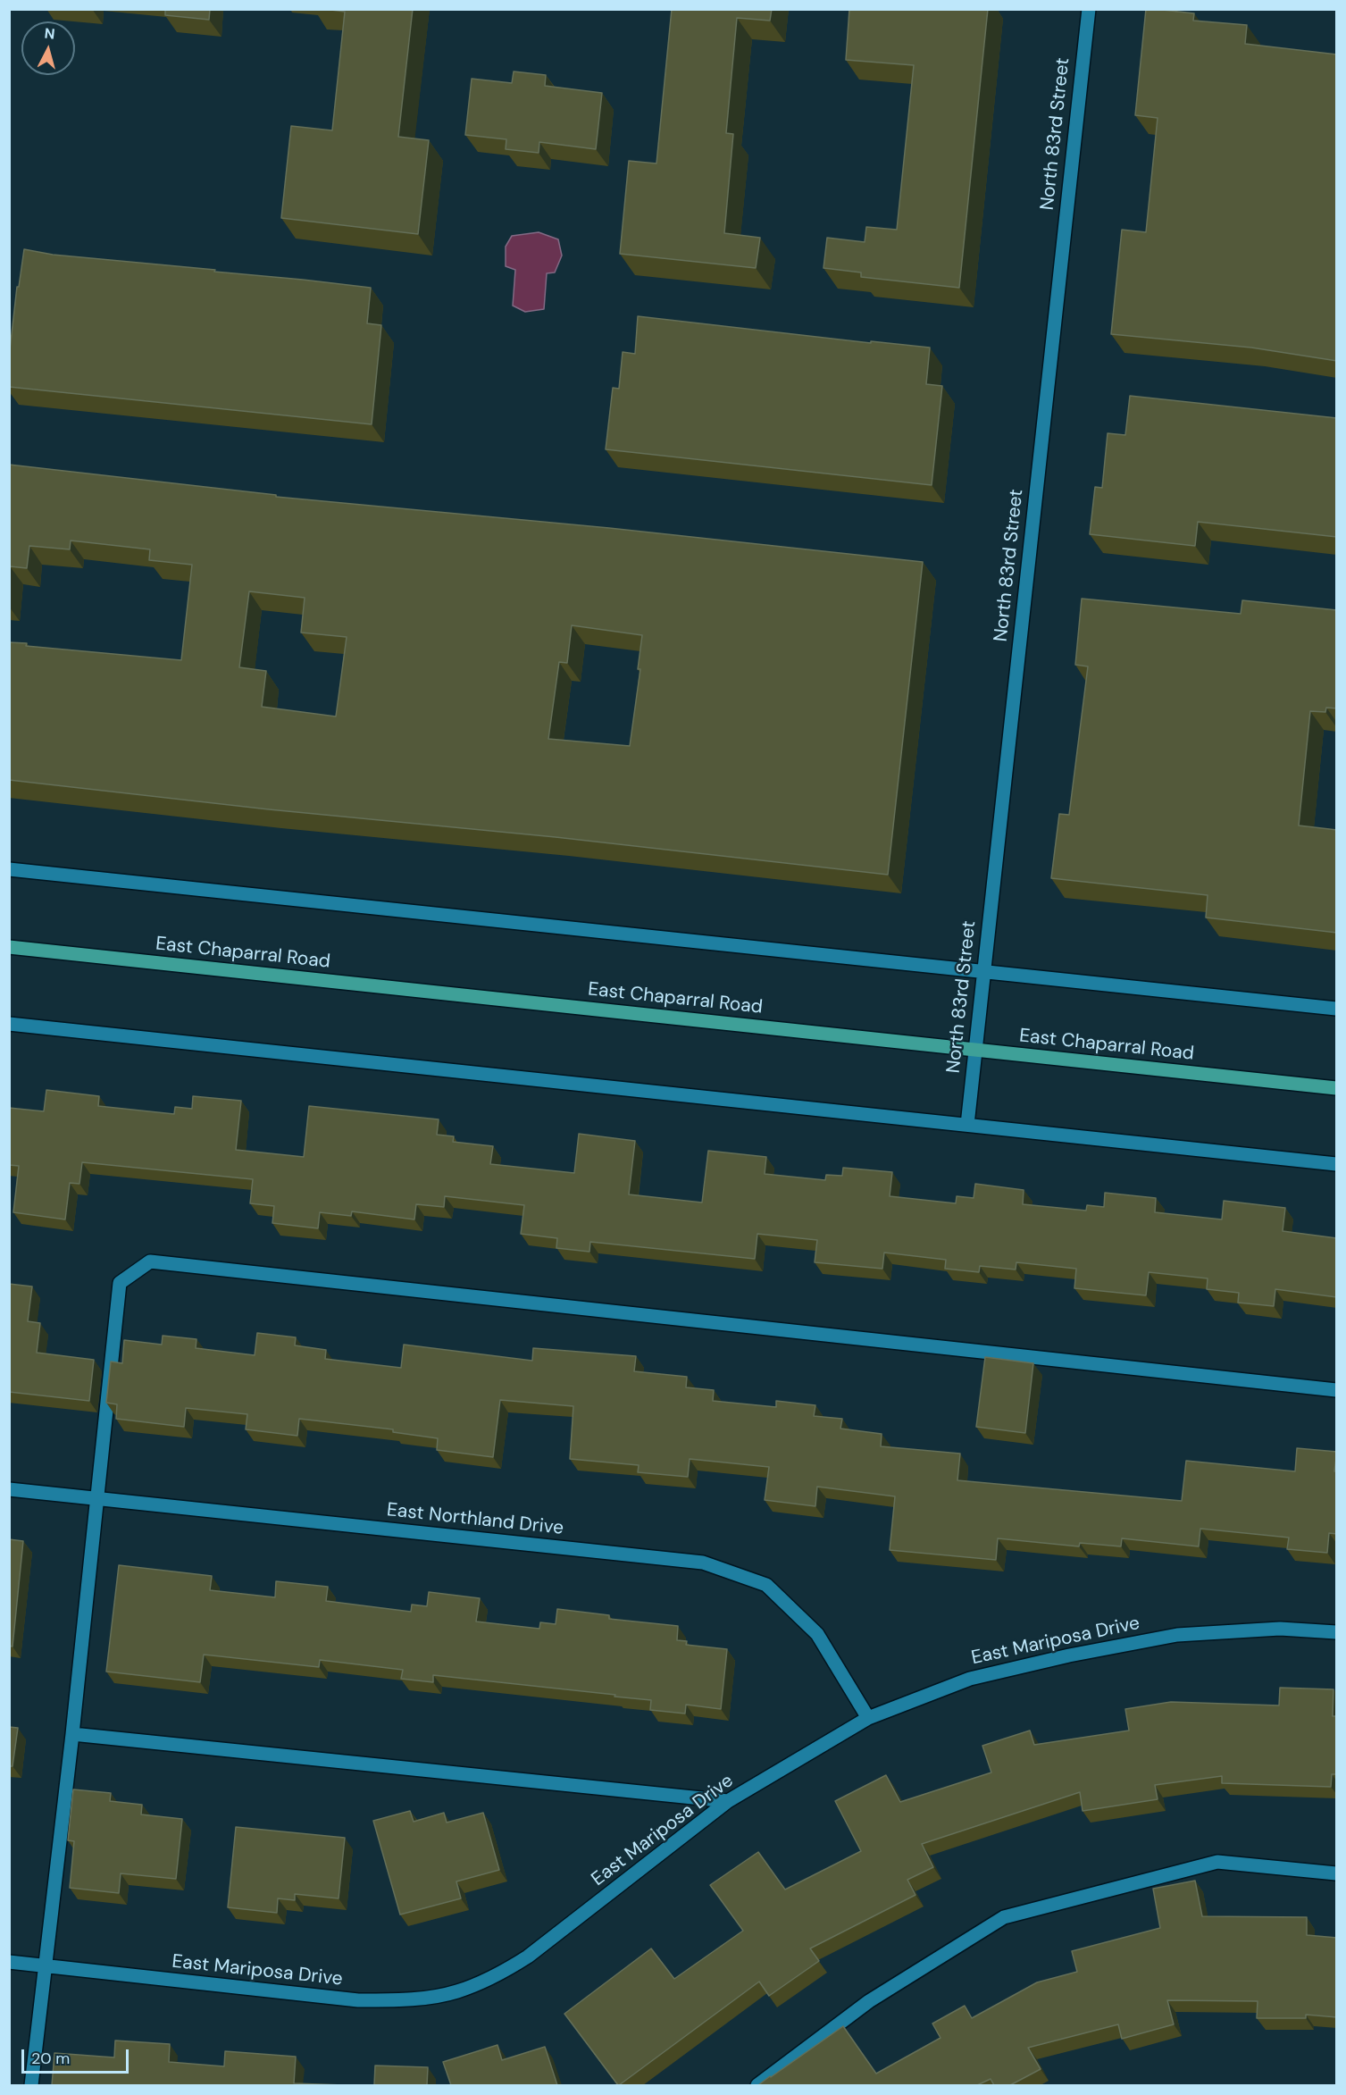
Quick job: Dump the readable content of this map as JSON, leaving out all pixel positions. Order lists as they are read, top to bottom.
{
  "streets": {
    "main road": ["East Chaparral Road"],
    "street": ["North 83rd Street", "East Northland Drive", "East Mariposa Drive"]
  },
  "crossings": [
    ["North 83rd Street", "East Chaparral Road"],
    ["East Northland Drive", "East Mariposa Drive"]
  ],
  "scale_bar": "20 m",
  "north": "top"
}
